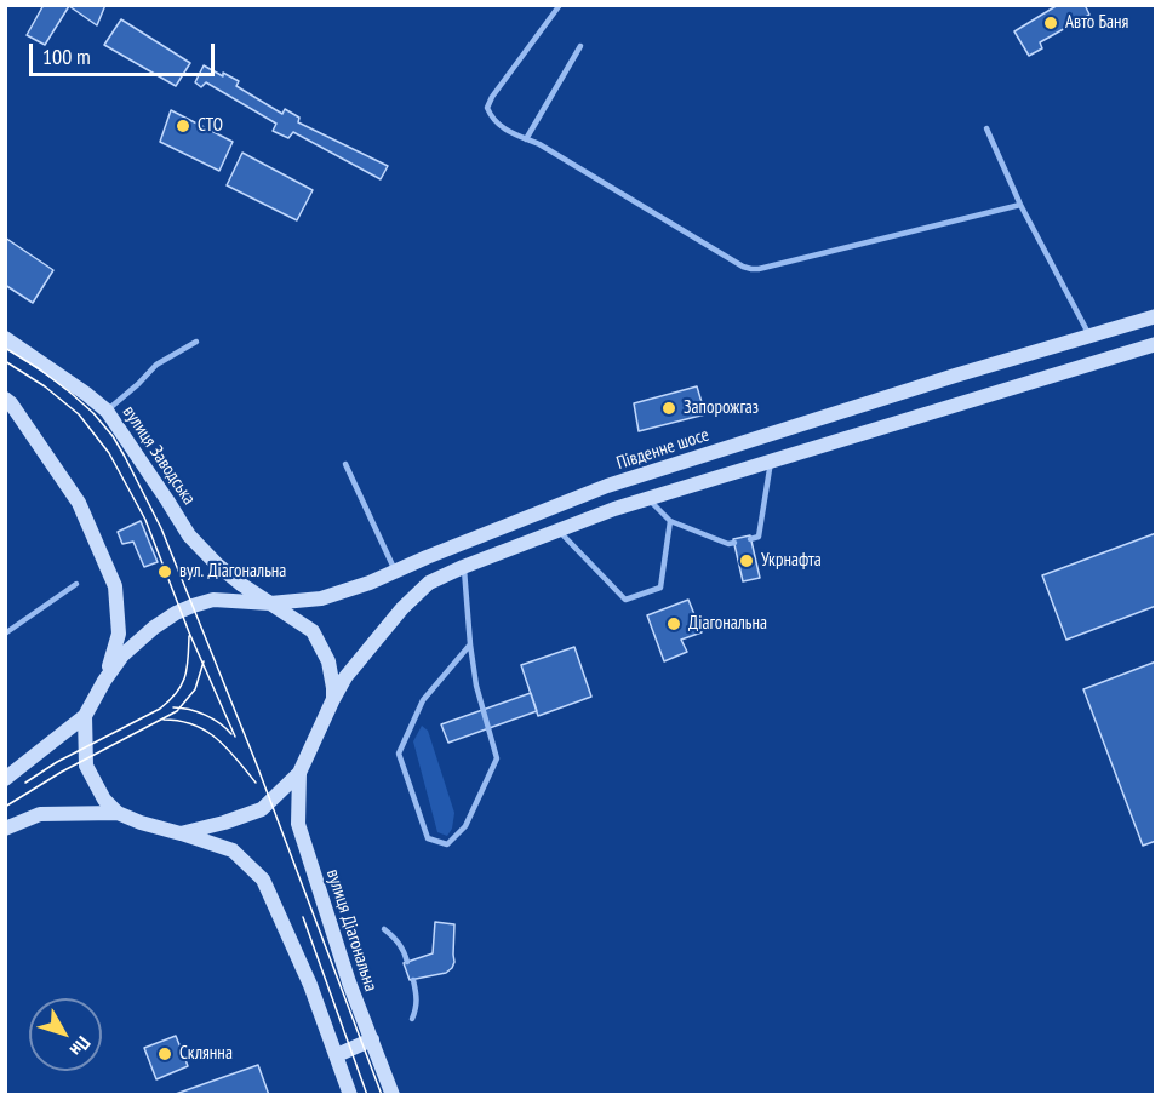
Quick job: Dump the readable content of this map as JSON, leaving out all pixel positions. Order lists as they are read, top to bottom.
{
  "streets": {
    "main road": ["Південне шосе", "вулиця Заводська", "вулиця Діагональна"]
  },
  "crossings": [
    ["Південне шосе", "вулиця Заводська"],
    ["Південне шосе", "вулиця Діагональна"],
    ["вулиця Заводська", "вулиця Діагональна"]
  ],
  "places": [
    "Авто Баня",
    "СТО",
    "Запорожгаз",
    "Укрнафта",
    "вул. Діагональна",
    "Діагональна",
    "Склянна"
  ],
  "scale_bar": "100 m",
  "north": "bottom right"
}
